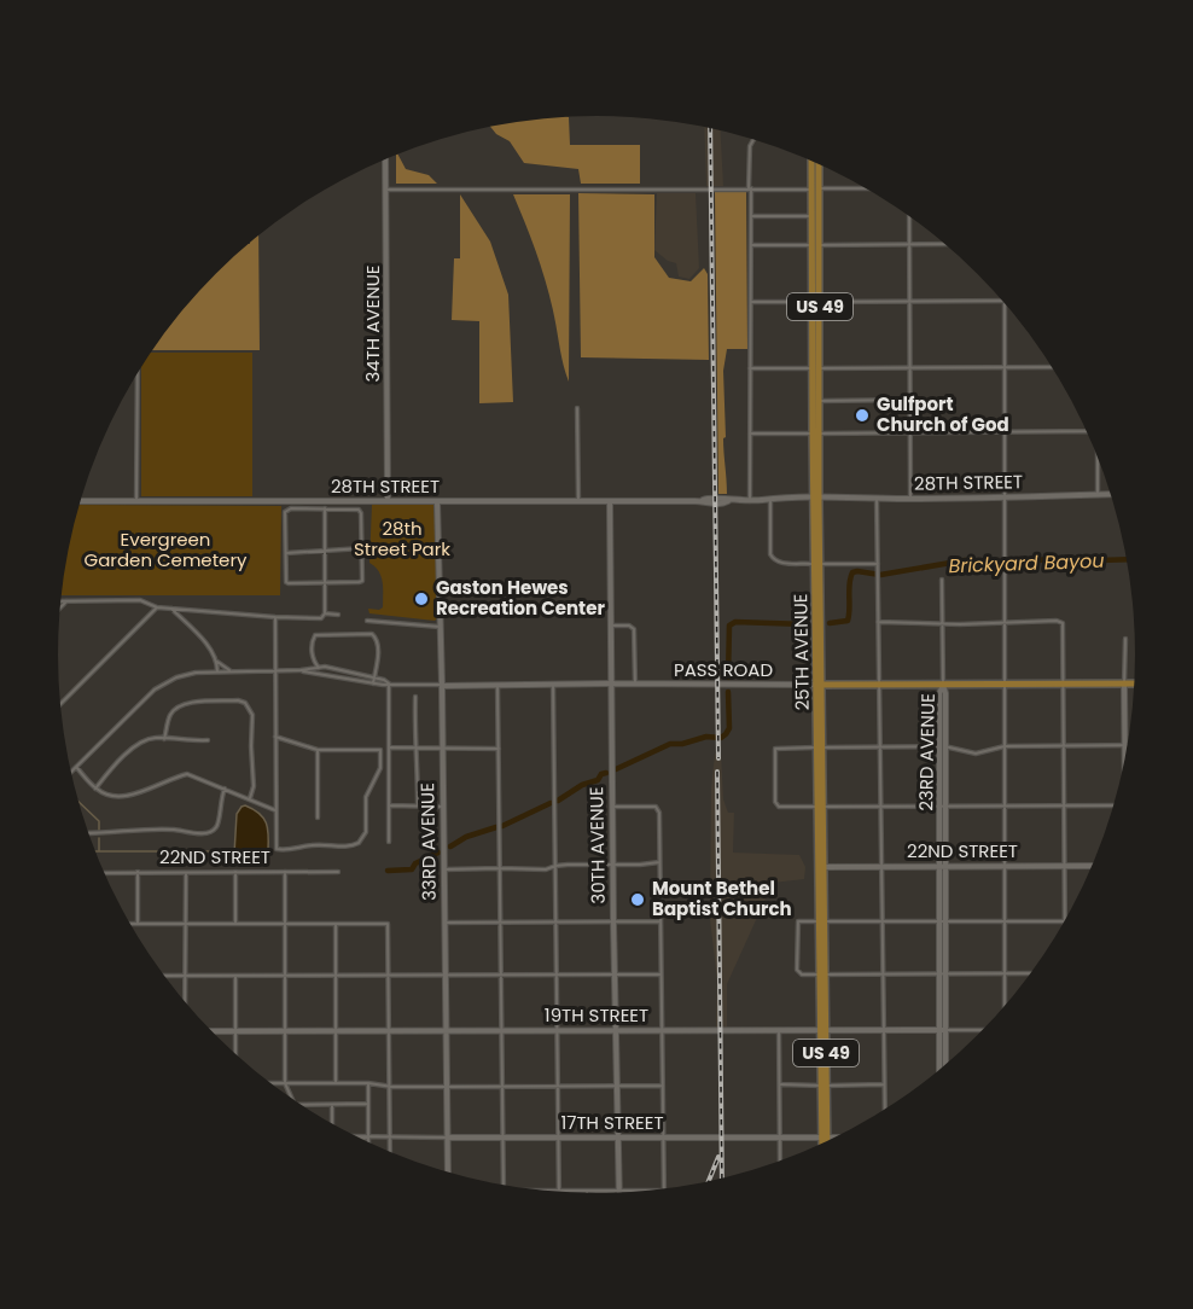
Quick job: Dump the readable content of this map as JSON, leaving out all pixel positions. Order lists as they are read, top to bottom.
{
  "streets": {
    "main road": ["US 49", "25TH AVENUE", "PASS ROAD"],
    "street": [
      "34TH AVENUE",
      "28TH STREET",
      "23RD AVENUE",
      "33RD AVENUE",
      "30TH AVENUE",
      "22ND STREET",
      "19TH STREET",
      "17TH STREET"
    ]
  },
  "crossings": [
    ["34TH AVENUE", "28TH STREET"],
    ["28TH STREET", "25TH AVENUE"],
    ["28TH STREET", "33RD AVENUE"],
    ["28TH STREET", "30TH AVENUE"],
    ["25TH AVENUE", "PASS ROAD"],
    ["25TH AVENUE", "22ND STREET"],
    ["25TH AVENUE", "19TH STREET"],
    ["25TH AVENUE", "17TH STREET"],
    ["PASS ROAD", "23RD AVENUE"],
    ["PASS ROAD", "33RD AVENUE"],
    ["PASS ROAD", "30TH AVENUE"],
    ["23RD AVENUE", "22ND STREET"],
    ["23RD AVENUE", "19TH STREET"],
    ["33RD AVENUE", "19TH STREET"],
    ["33RD AVENUE", "17TH STREET"],
    ["30TH AVENUE", "19TH STREET"],
    ["30TH AVENUE", "17TH STREET"]
  ],
  "water": ["Brickyard Bayou"],
  "parks": ["28th Street Park", "Evergreen Garden Cemetery"],
  "places": ["Gulfport Church of God", "Gaston Hewes Recreation Center", "Mount Bethel Baptist Church"]
}
